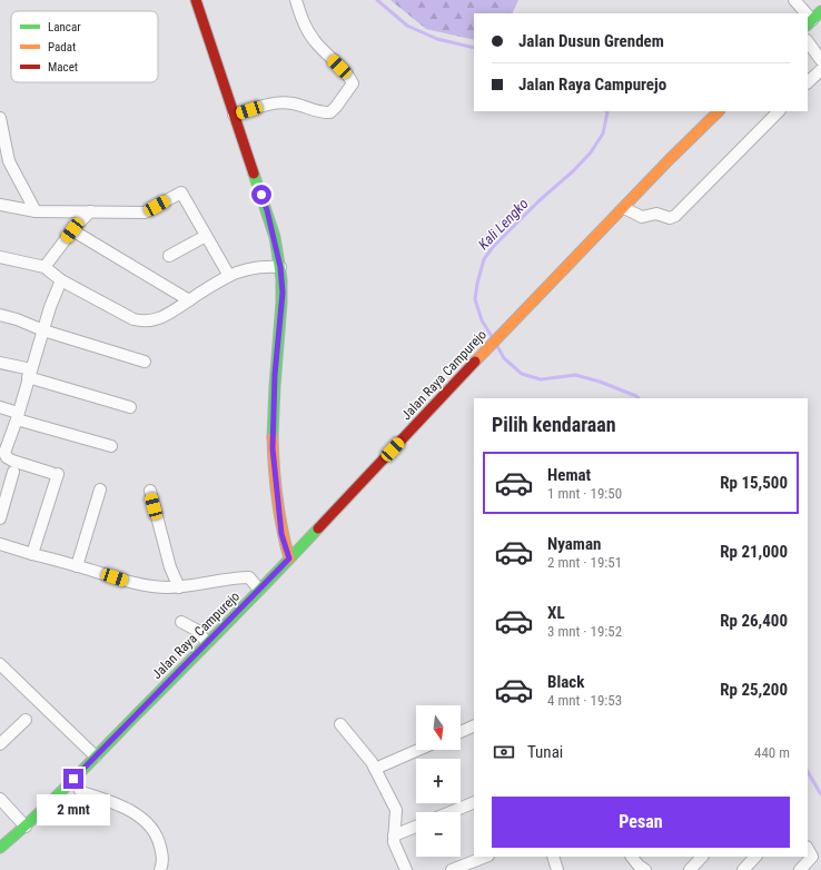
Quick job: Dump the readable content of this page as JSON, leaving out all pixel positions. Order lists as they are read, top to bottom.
{
  "streets": {
    "main road": ["Jalan Raya Campurejo"]
  },
  "water": ["Kali Lengko"],
  "legend": ["Lancar", "Padat", "Macet"],
  "north": "bottom",
  "page": {
    "banner": ["Jalan Dusun Grendem", "Jalan Raya Campurejo"],
    "heading": "Pilih kendaraan",
    "list": [
      {
        "name": "Hemat",
        "note": "1 mnt · 19:50",
        "value": "Rp 15,500"
      },
      {
        "name": "Nyaman",
        "note": "2 mnt · 19:51",
        "value": "Rp 21,000"
      },
      {
        "name": "XL",
        "note": "3 mnt · 19:52",
        "value": "Rp 26,400"
      },
      {
        "name": "Black",
        "note": "4 mnt · 19:53",
        "value": "Rp 25,200"
      }
    ],
    "map_buttons": ["+", "−"],
    "pay": ["Tunai", "440 m"],
    "buttons": "Pesan",
    "bubble": "2 mnt"
  }
}
